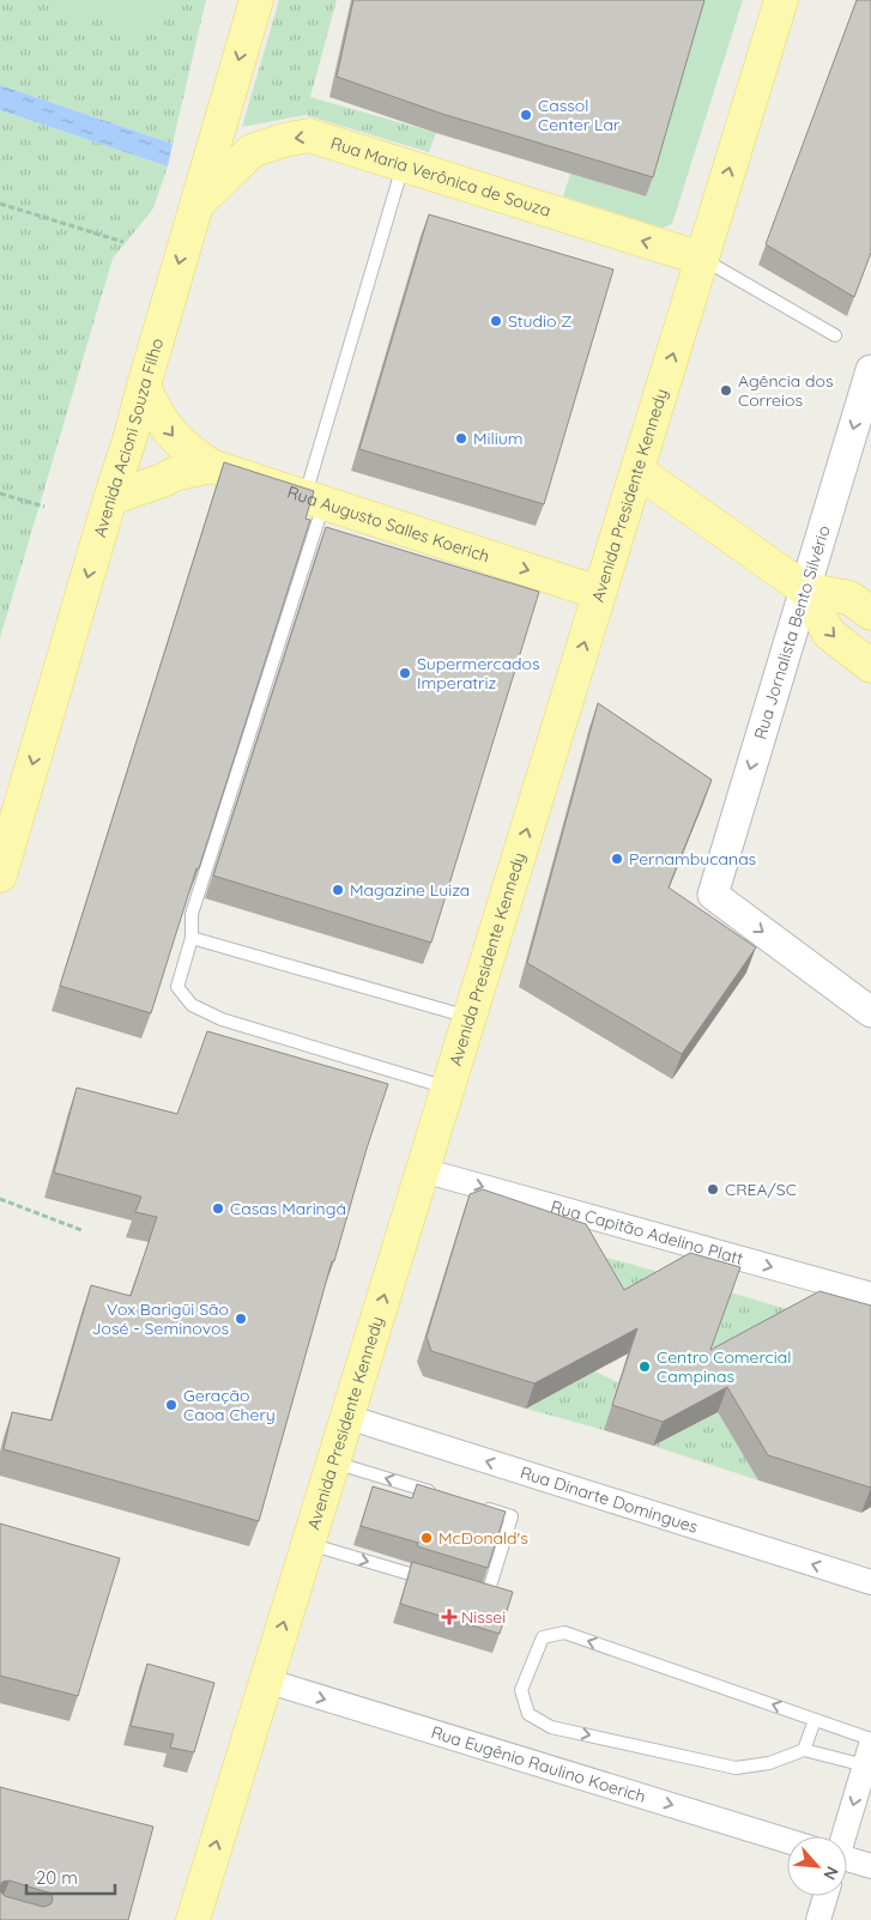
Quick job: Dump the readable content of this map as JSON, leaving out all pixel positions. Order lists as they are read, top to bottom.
{
  "streets": {
    "main road": [
      "Rua Maria Verônica de Souza",
      "Avenida Acioni Souza Filho",
      "Avenida Presidente Kennedy",
      "Rua Augusto Salles Koerich"
    ],
    "street": [
      "Rua Jornalista Bento Silvério",
      "Rua Capitão Adelino Platt",
      "Rua Dinarte Domingues",
      "Rua Eugênio Raulino Koerich"
    ]
  },
  "crossings": [
    ["Rua Maria Verônica de Souza", "Avenida Acioni Souza Filho"],
    ["Rua Maria Verônica de Souza", "Avenida Presidente Kennedy"],
    ["Avenida Acioni Souza Filho", "Rua Augusto Salles Koerich"],
    ["Avenida Presidente Kennedy", "Rua Augusto Salles Koerich"],
    ["Avenida Presidente Kennedy", "Rua Capitão Adelino Platt"],
    ["Avenida Presidente Kennedy", "Rua Dinarte Domingues"],
    ["Avenida Presidente Kennedy", "Rua Eugênio Raulino Koerich"]
  ],
  "one_way": [
    "Rua Maria Verônica de Souza",
    "Avenida Acioni Souza Filho",
    "Avenida Presidente Kennedy",
    "Rua Augusto Salles Koerich",
    "Rua Jornalista Bento Silvério",
    "Rua Capitão Adelino Platt",
    "Rua Dinarte Domingues",
    "Rua Eugênio Raulino Koerich"
  ],
  "places": {
    "other": [
      "Cassol Center Lar",
      "Studio Z",
      "Agência dos Correios",
      "Milium",
      "Supermercados Imperatriz",
      "Pernambucanas",
      "Magazine Luiza",
      "CREA/SC",
      "Casas Maringá",
      "Vox Barigüi São José - Seminovos",
      "Centro Comercial Campinas",
      "Geração Caoa Chery",
      "McDonald's"
    ],
    "health": ["Nissei"]
  },
  "scale_bar": "20 m",
  "north": "bottom right"
}
